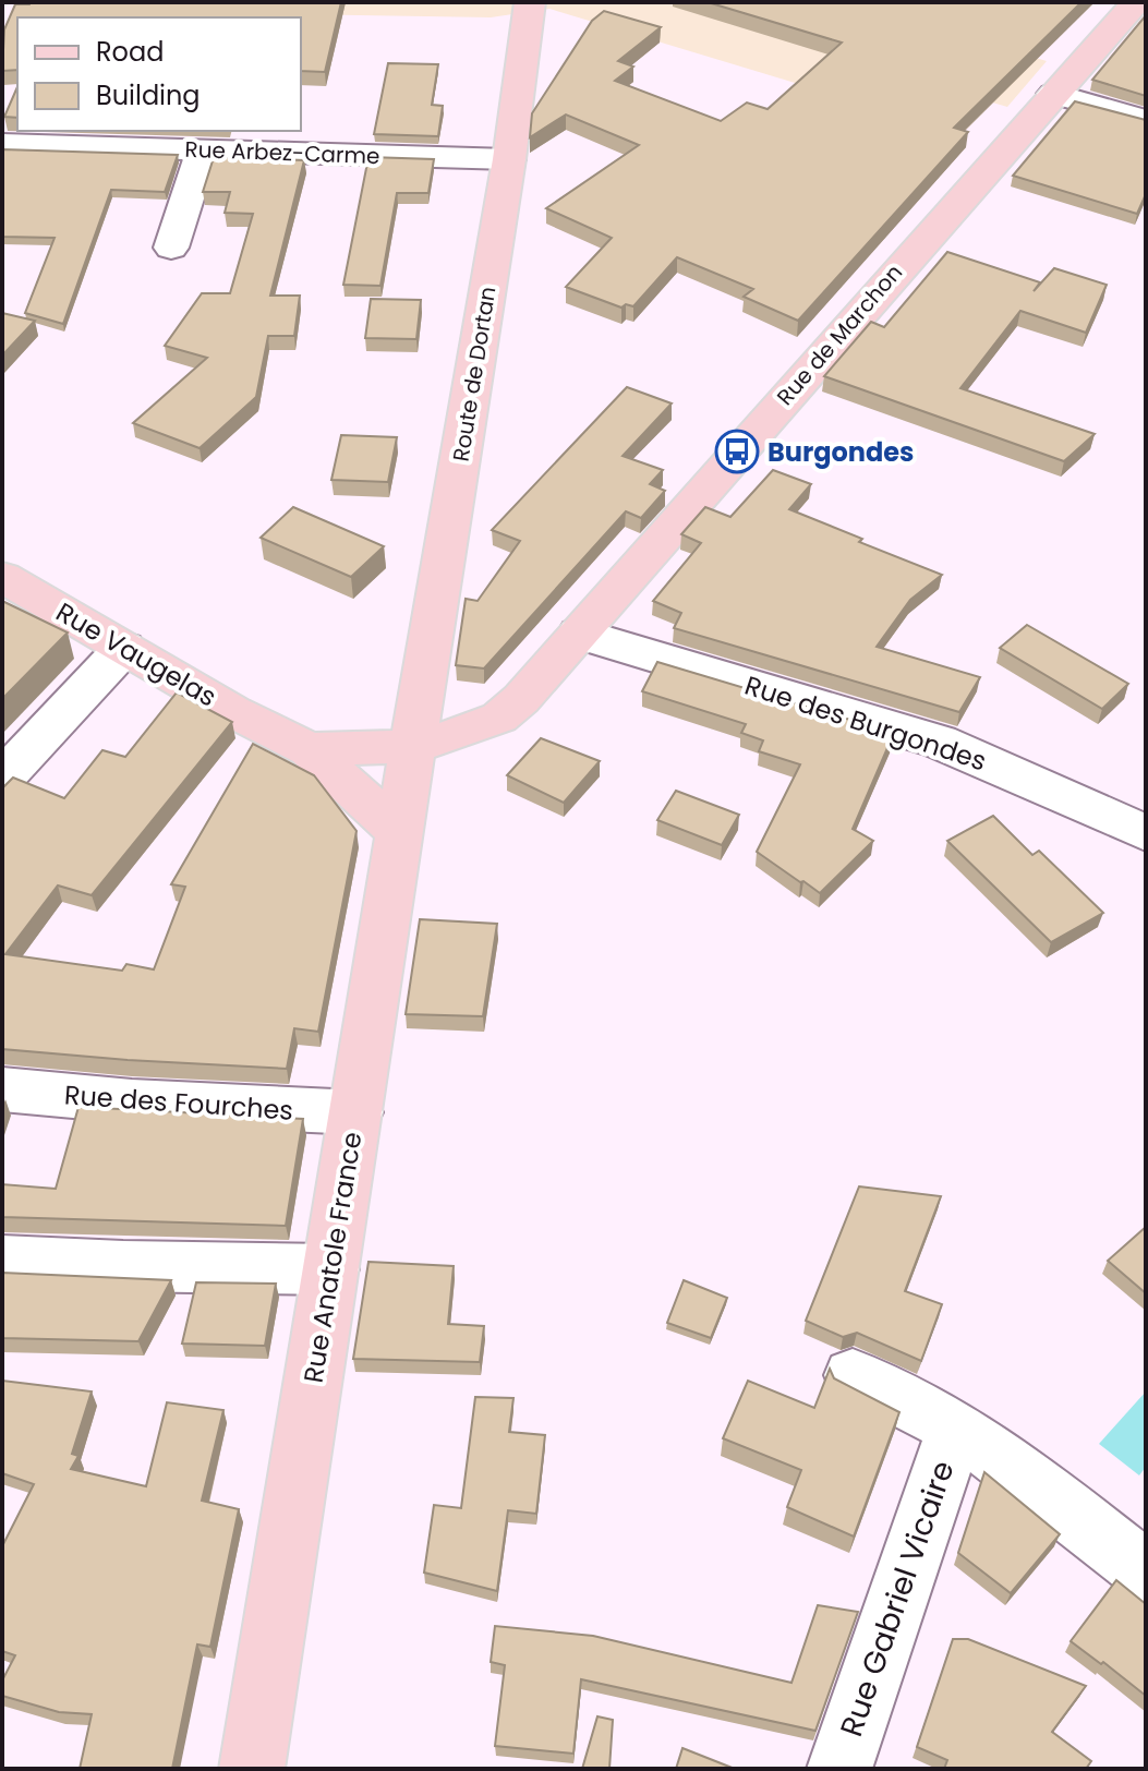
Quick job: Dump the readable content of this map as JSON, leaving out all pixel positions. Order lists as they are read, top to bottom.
{
  "streets": {
    "main road": [
      "Rue de Marchon",
      "Route de Dortan",
      "Rue Vaugelas",
      "Rue Anatole France"
    ],
    "street": [
      "Rue Arbez-Carme",
      "Rue des Burgondes",
      "Rue des Fourches",
      "Rue Gabriel Vicaire"
    ]
  },
  "crossings": [
    ["Rue Arbez-Carme", "Route de Dortan"],
    ["Rue de Marchon", "Route de Dortan"],
    ["Rue de Marchon", "Rue des Burgondes"],
    ["Rue de Marchon", "Rue Anatole France"],
    ["Route de Dortan", "Rue Anatole France"],
    ["Rue Vaugelas", "Rue Anatole France"],
    ["Rue des Fourches", "Rue Anatole France"]
  ],
  "places": {
    "bus stop": ["Burgondes"]
  },
  "legend": ["Road", "Building"]
}
